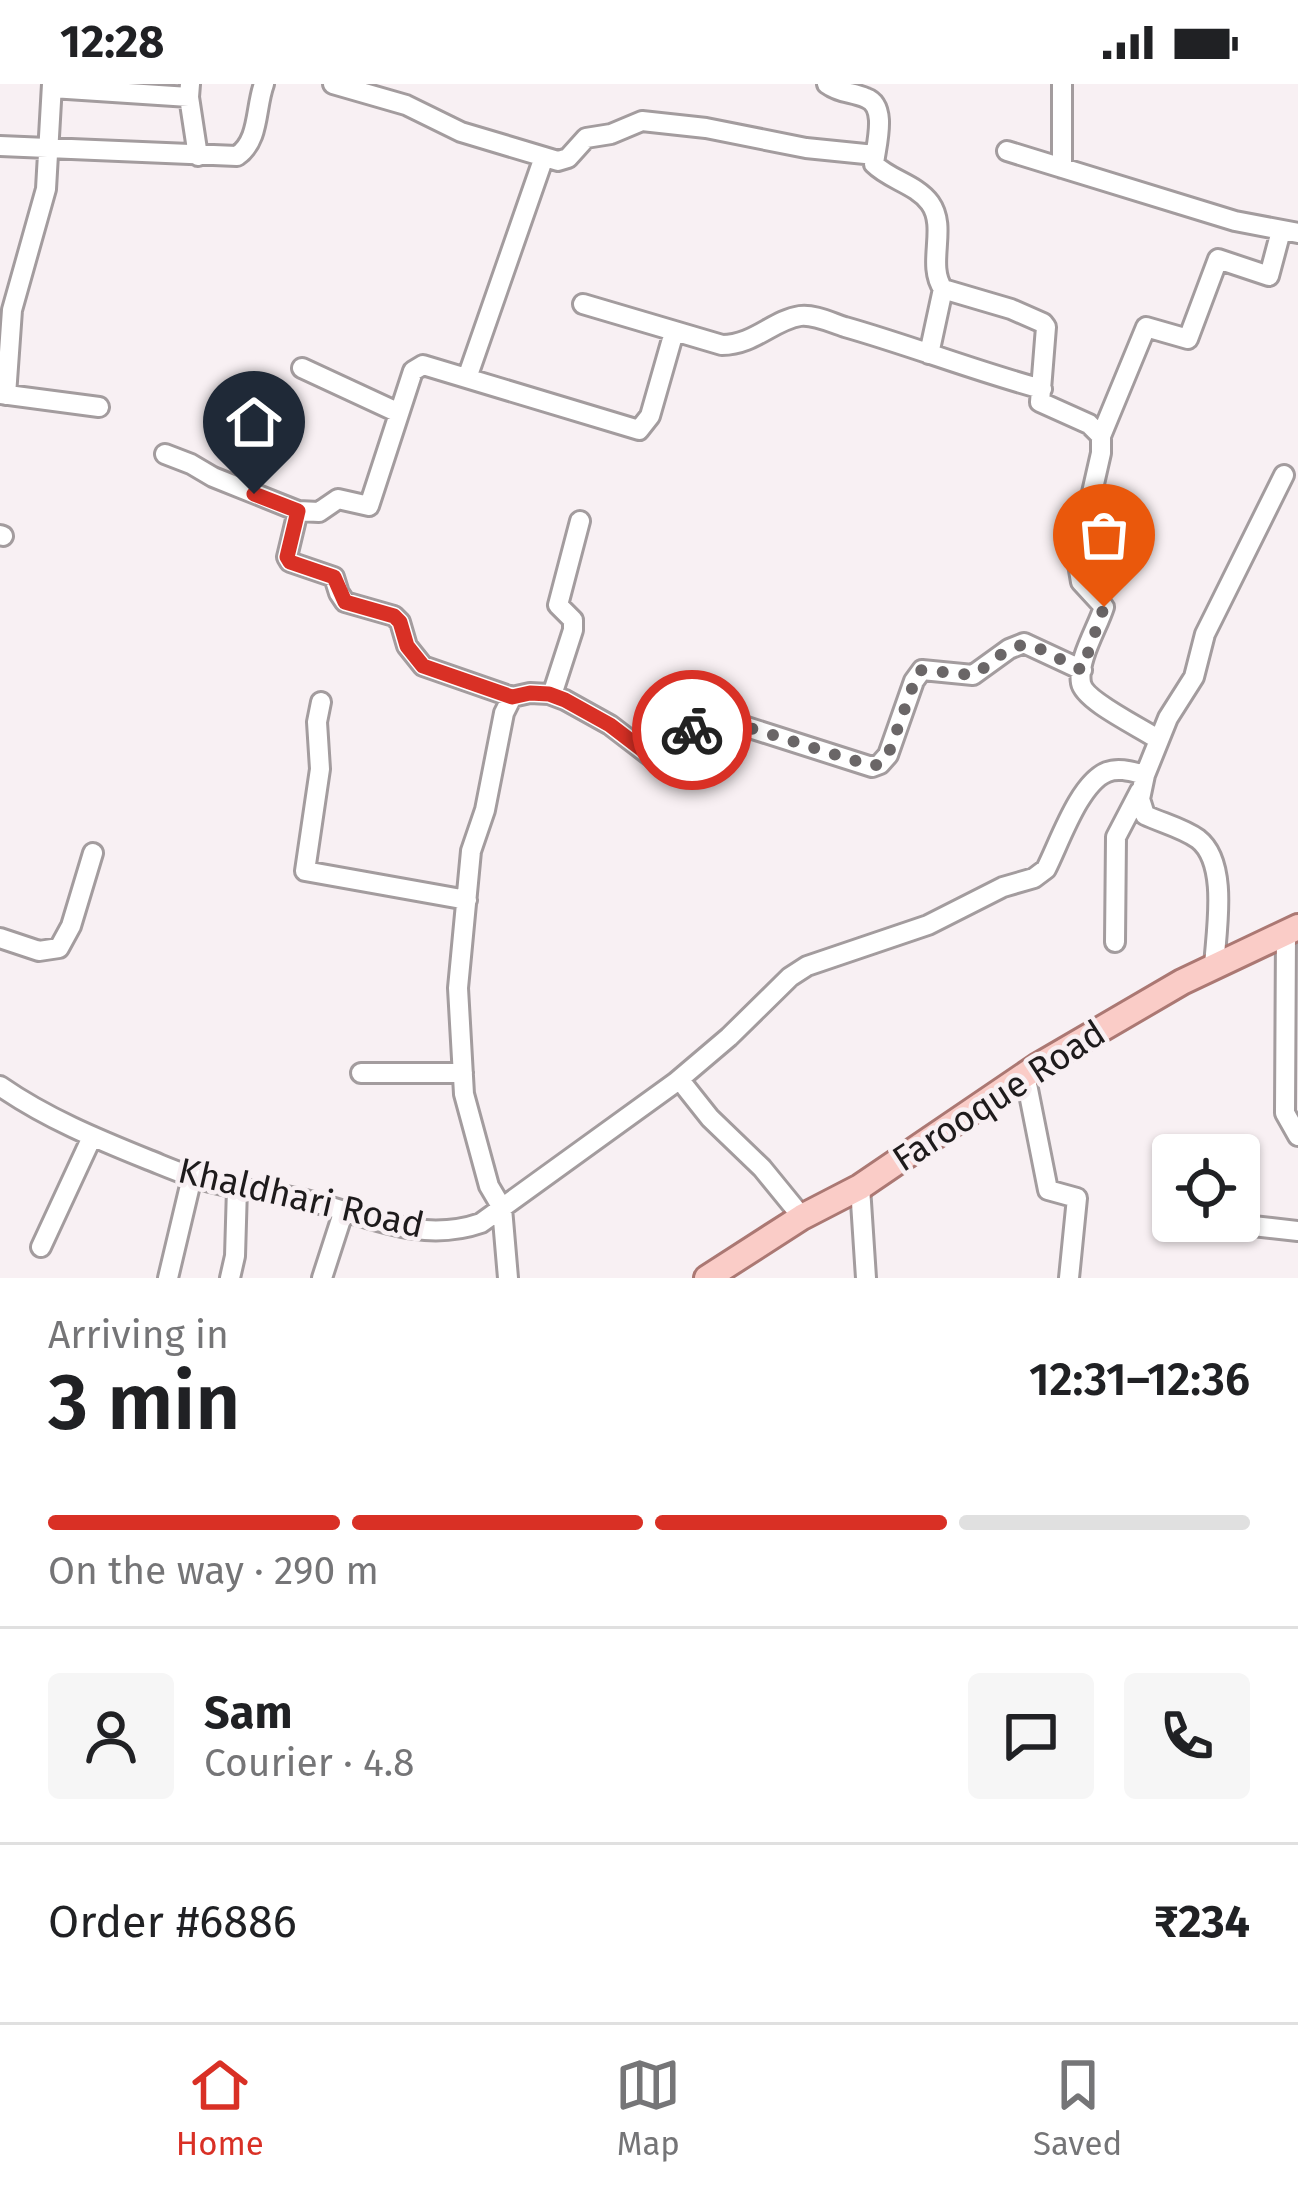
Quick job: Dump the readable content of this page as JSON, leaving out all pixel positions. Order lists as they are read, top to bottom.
{
  "streets": {
    "main road": ["Farooque Road"],
    "street": ["Khaldhari Road"]
  },
  "page": {
    "status": "12:28",
    "heading": ["3 min", "Arriving in", "12:31–12:36"],
    "panel": [
      "Sam",
      "Courier · 4.8",
      "Order #6886",
      "₹234"
    ],
    "bar": "On the way · 290 m",
    "tabs": ["Home", "Map", "Saved"]
  }
}
